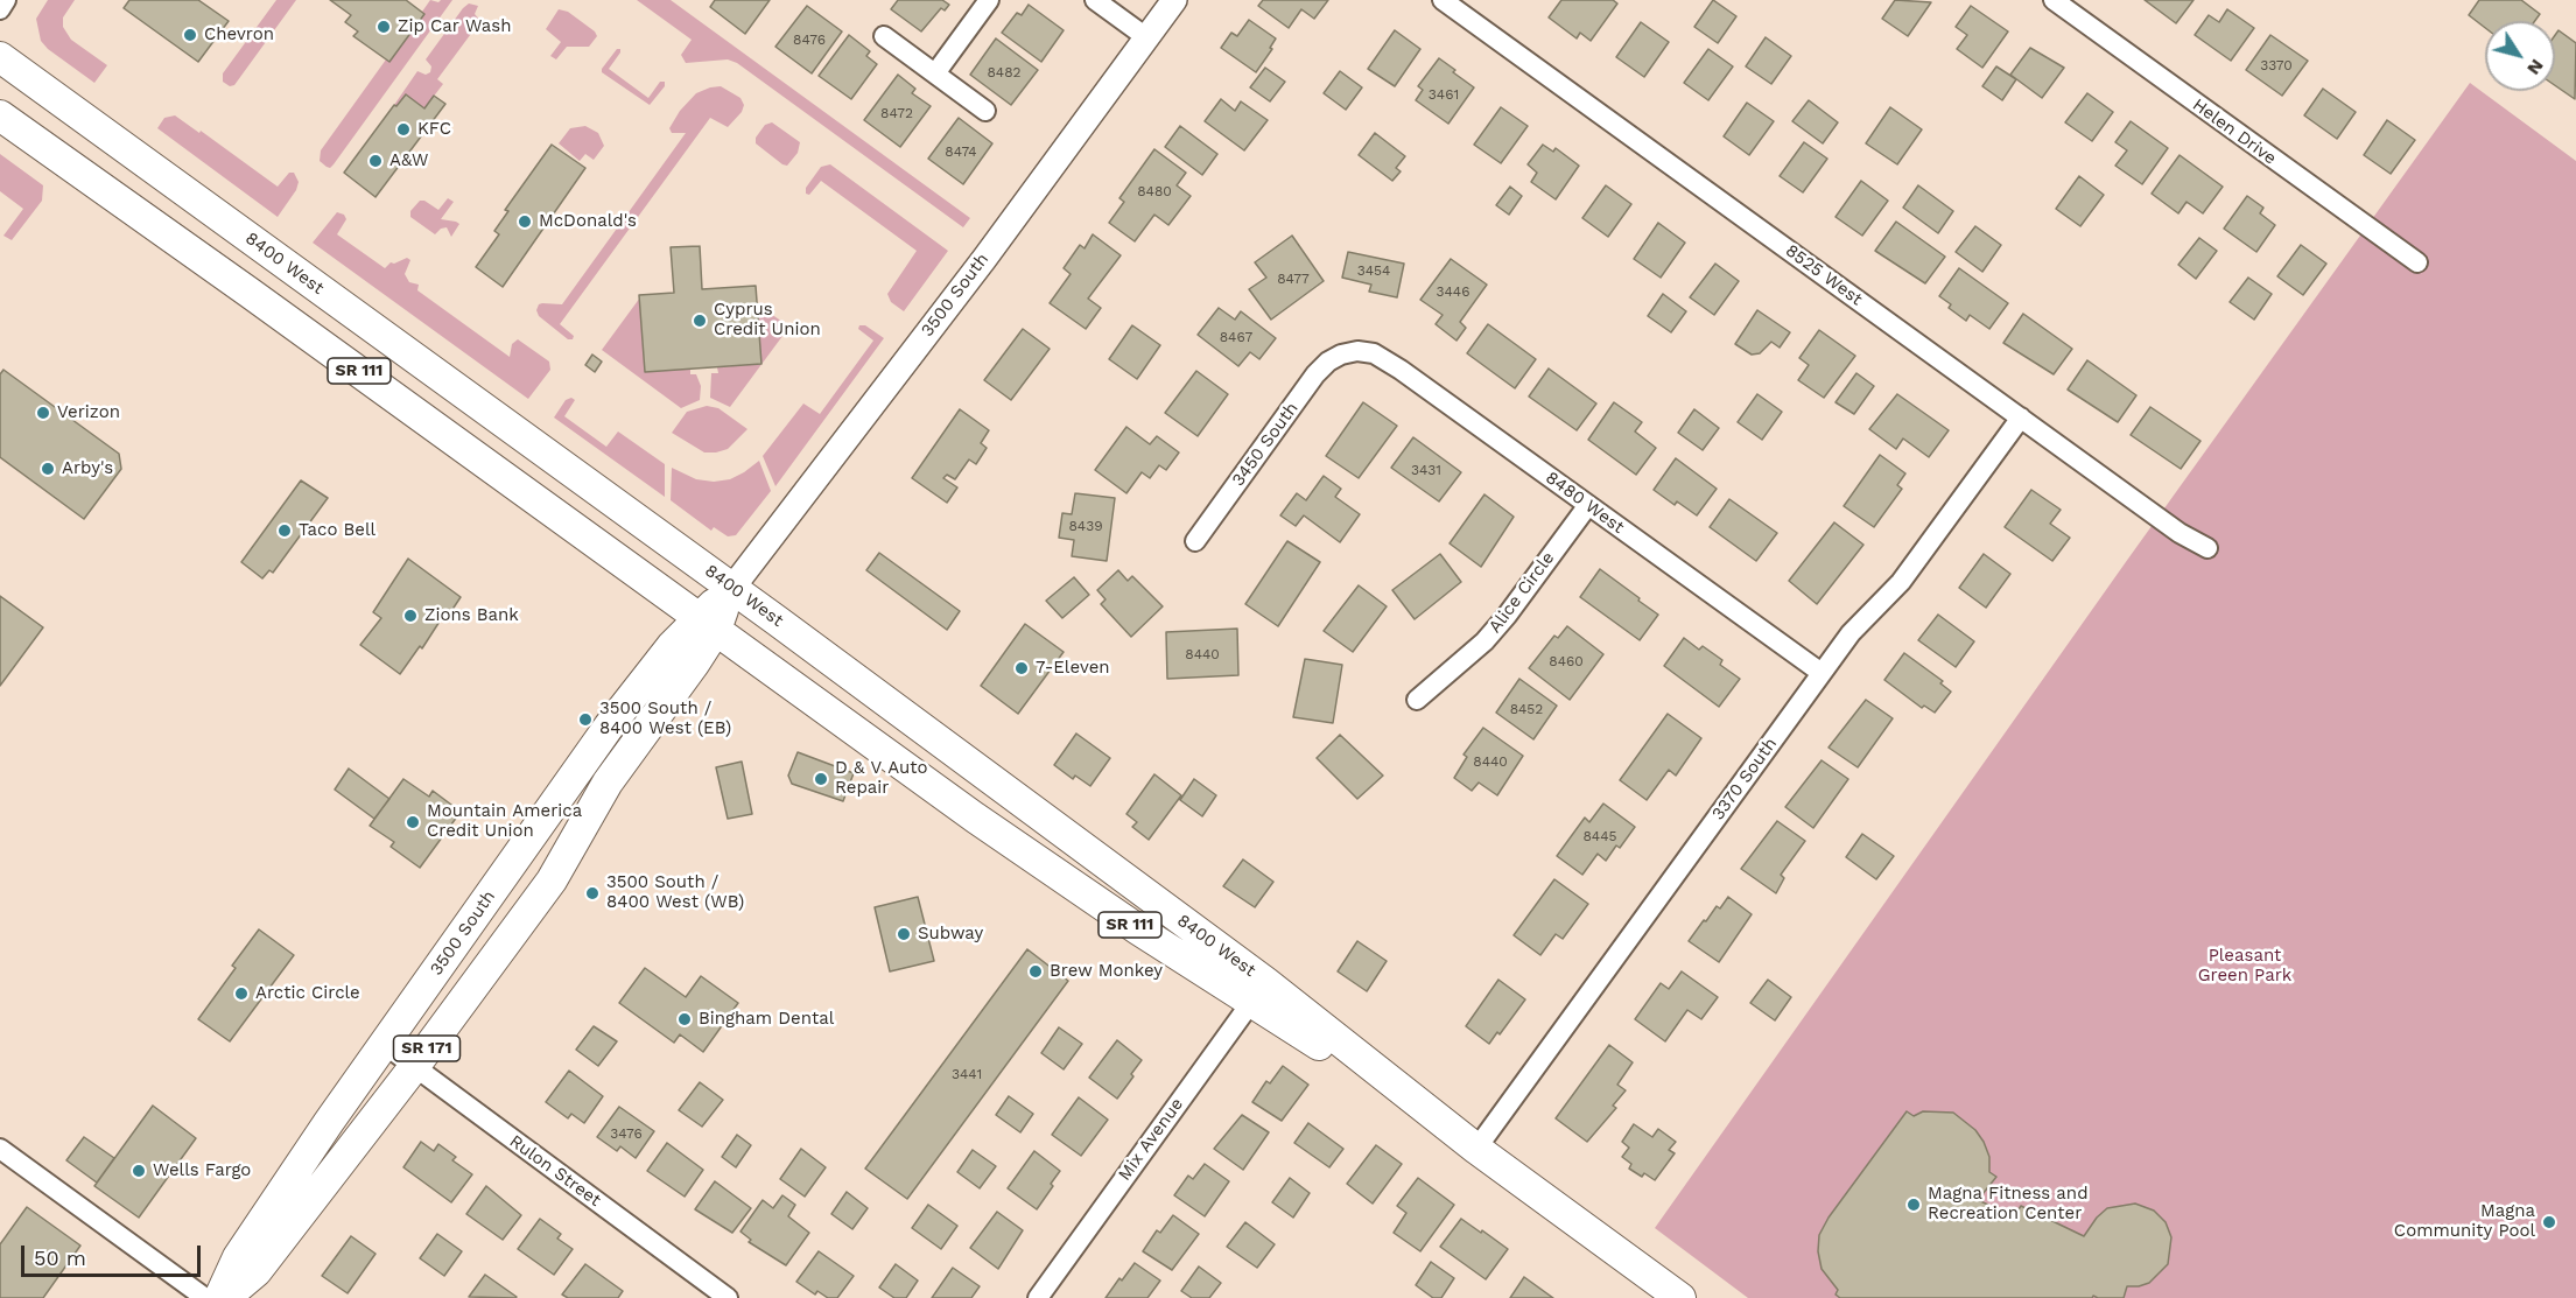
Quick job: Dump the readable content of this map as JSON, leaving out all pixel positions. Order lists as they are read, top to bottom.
{
  "streets": {
    "main road": [
      "8400 West",
      "3500 South",
      "SR 111",
      "SR 171"
    ],
    "street": [
      "Helen Drive",
      "8525 West",
      "3450 South",
      "8480 West",
      "Alice Circle",
      "3370 South",
      "Mix Avenue",
      "Rulon Street"
    ]
  },
  "crossings": [
    ["8400 West", "3500 South"],
    ["8400 West", "3370 South"],
    ["8400 West", "Mix Avenue"],
    ["8525 West", "3370 South"],
    ["3500 South", "Rulon Street"],
    ["3450 South", "8480 West"],
    ["8480 West", "Alice Circle"],
    ["8480 West", "3370 South"]
  ],
  "parks": ["Pleasant Green Park"],
  "places": [
    "Zip Car Wash",
    "Chevron",
    "KFC",
    "A&W",
    "McDonald's",
    "Cyprus Credit Union",
    "Verizon",
    "Arby's",
    "Taco Bell",
    "Zions Bank",
    "7-Eleven",
    "3500 South / 8400 West (EB)",
    "D & V Auto Repair",
    "Mountain America Credit Union",
    "3500 South / 8400 West (WB)",
    "Subway",
    "Brew Monkey",
    "Arctic Circle",
    "Bingham Dental",
    "Wells Fargo",
    "Magna Fitness and Recreation Center",
    "Magna Community Pool"
  ],
  "house_numbers": [
    "8476",
    "3370",
    "8482",
    "3461",
    "8472",
    "8474",
    "8480",
    "3454",
    "8477",
    "3446",
    "8467",
    "3431",
    "8439",
    "8440",
    "8460",
    "8452",
    "8440",
    "8445",
    "3441",
    "3476"
  ],
  "scale_bar": "50 m",
  "north": "bottom right"
}
